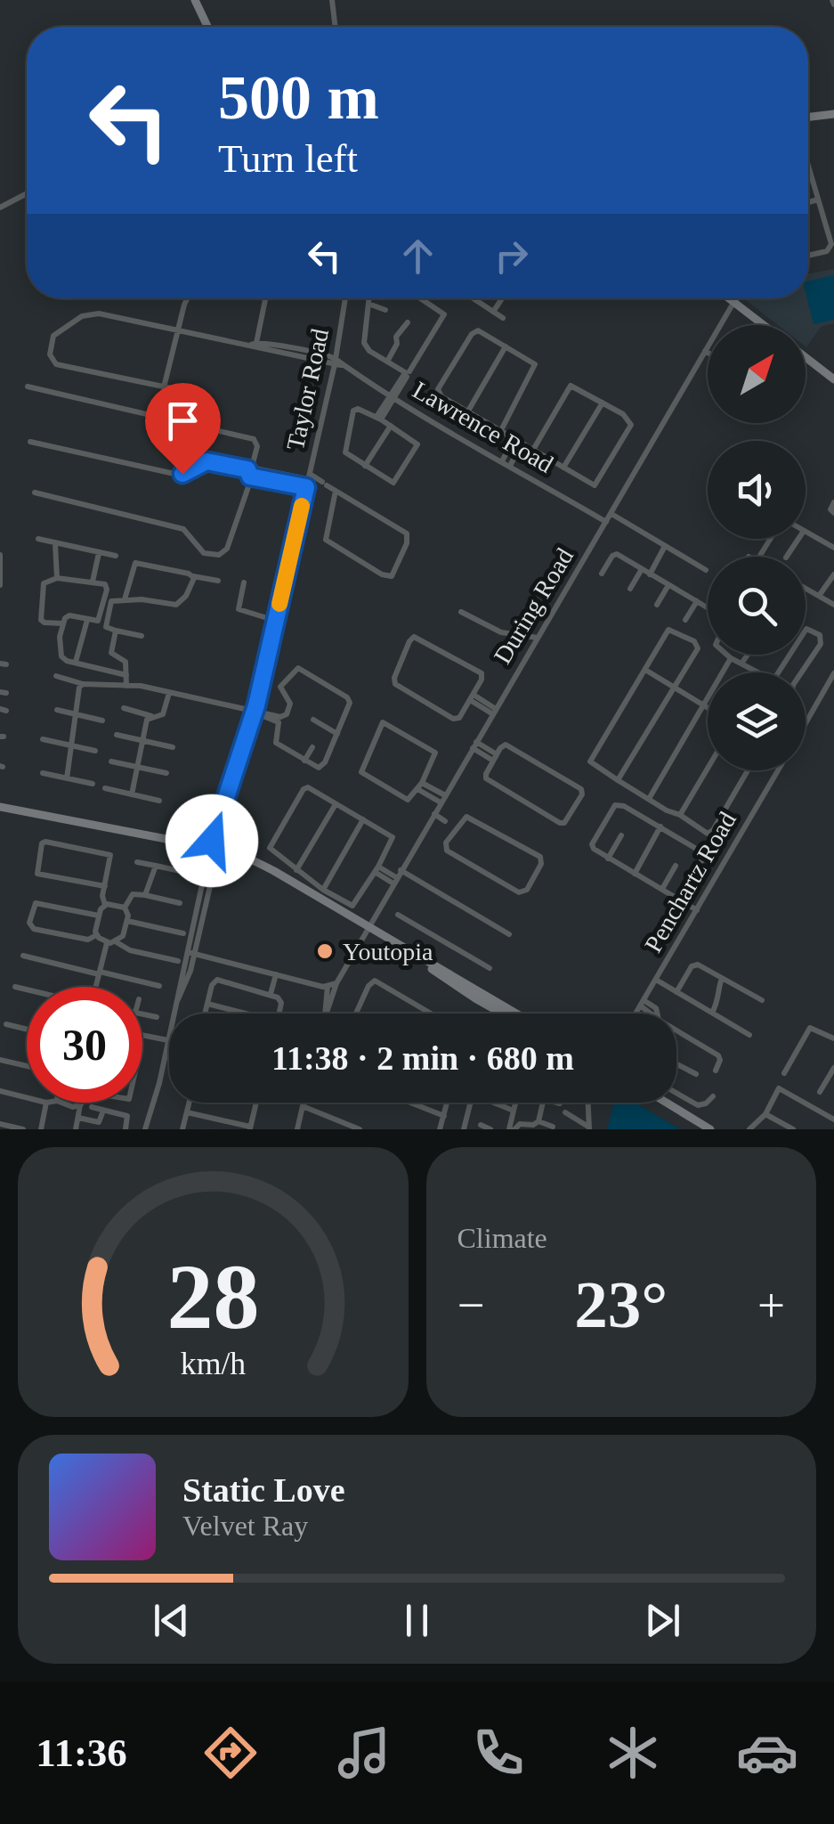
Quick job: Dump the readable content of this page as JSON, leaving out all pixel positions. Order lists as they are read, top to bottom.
{
  "streets": {
    "street": [
      "Taylor Road",
      "Lawrence Road",
      "During Road",
      "Penchartz Road"
    ]
  },
  "crossings": [
    ["Taylor Road", "Lawrence Road"],
    ["Lawrence Road", "During Road"]
  ],
  "places": ["Youtopia"],
  "north": "top right",
  "page": {
    "turn": ["500 m", "Turn left"],
    "limit": "30",
    "trip": "11:38 · 2 min · 680 m",
    "tile": "Climate",
    "heat": ["−", "23°", "+"],
    "song": ["Static Love", "Velvet Ray"],
    "tabs": "11:36",
    "gauge": ["28", "km/h"]
  }
}
